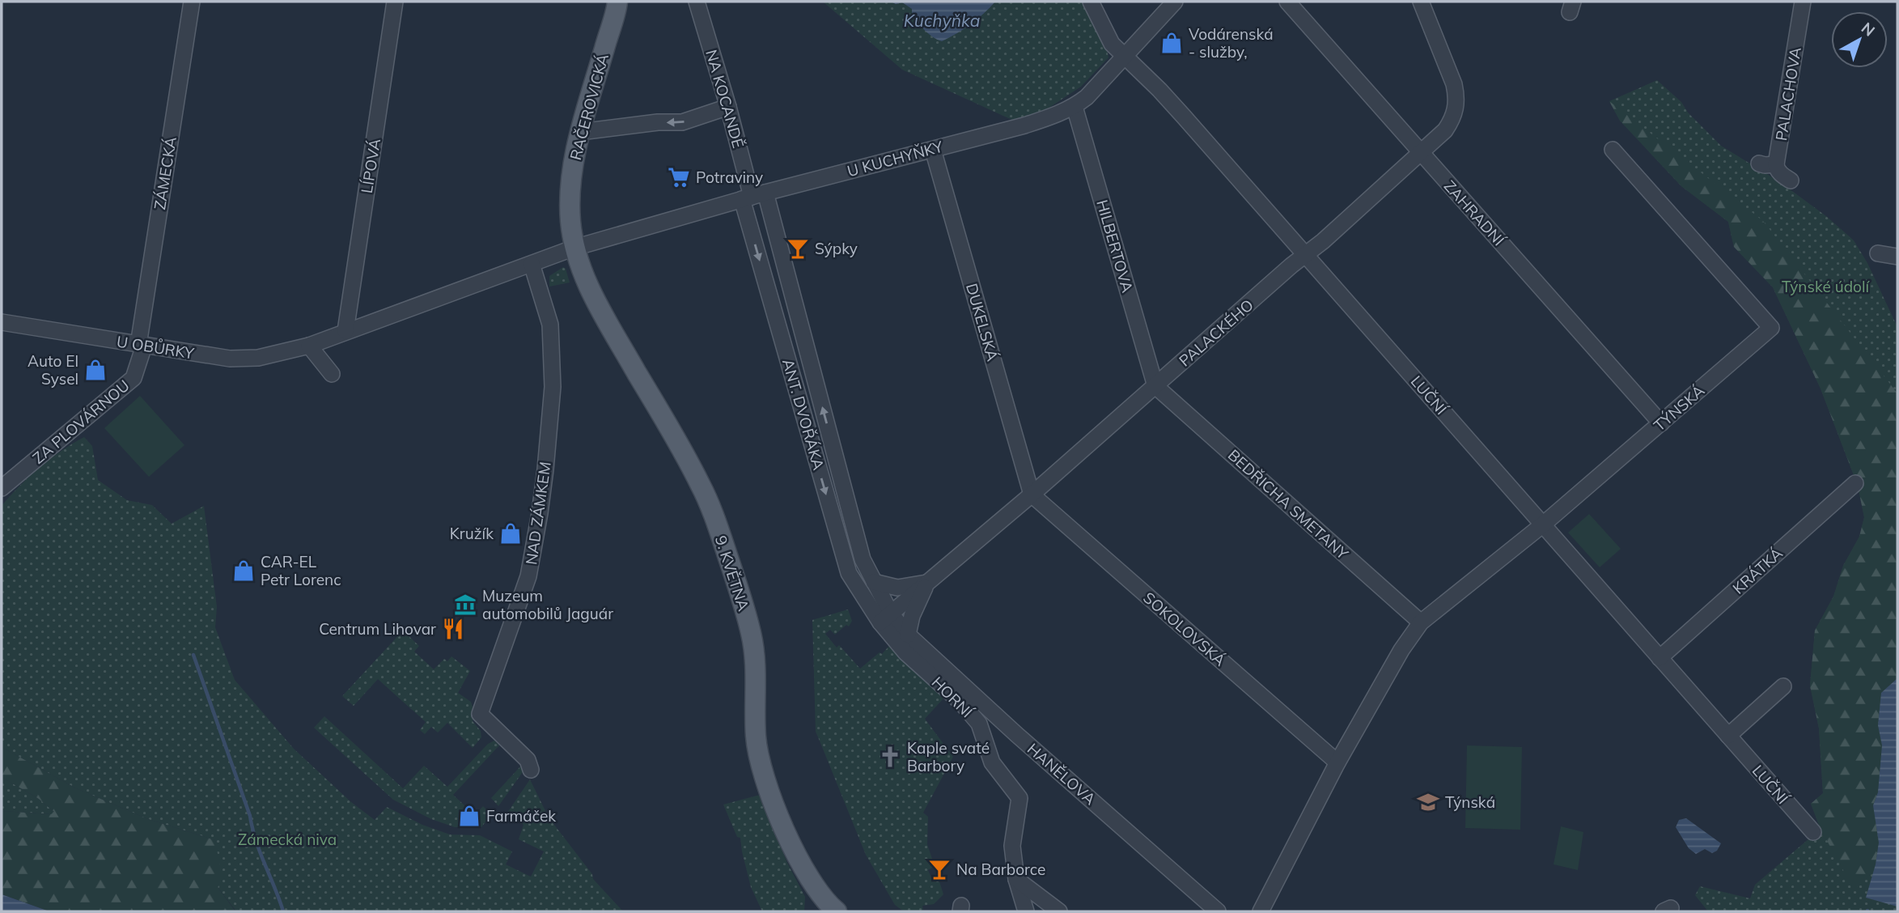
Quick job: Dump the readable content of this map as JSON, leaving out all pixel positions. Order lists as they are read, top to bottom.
{
  "streets": {
    "main road": ["RAČEROVICKÁ", "9. KVĚTNA"],
    "street": [
      "PALACHOVA",
      "NA KOCANDĚ",
      "U KUCHYŇKY",
      "LÍPOVÁ",
      "ZÁMECKÁ",
      "ZAHRADNÍ",
      "HILBERTOVA",
      "DUKELSKÁ",
      "PALACKÉHO",
      "U OBŮRKY",
      "LUČNÍ",
      "TÝNSKÁ",
      "ANT. DVOŘÁKA",
      "ZA PLOVÁRNOU",
      "BEDŘICHA SMETANY",
      "NAD ZÁMKEM",
      "KRÁTKÁ",
      "SOKOLOVSKÁ",
      "HORNÍ",
      "HANĚLOVA"
    ]
  },
  "crossings": [
    ["NA KOCANDĚ", "U KUCHYŇKY"],
    ["NA KOCANDĚ", "ANT. DVOŘÁKA"],
    ["RAČEROVICKÁ", "U KUCHYŇKY"],
    ["RAČEROVICKÁ", "U OBŮRKY"],
    ["RAČEROVICKÁ", "9. KVĚTNA"],
    ["U KUCHYŇKY", "HILBERTOVA"],
    ["U KUCHYŇKY", "DUKELSKÁ"],
    ["U KUCHYŇKY", "U OBŮRKY"],
    ["U KUCHYŇKY", "LUČNÍ"],
    ["U KUCHYŇKY", "ANT. DVOŘÁKA"],
    ["U KUCHYŇKY", "9. KVĚTNA"],
    ["LÍPOVÁ", "U OBŮRKY"],
    ["ZÁMECKÁ", "U OBŮRKY"],
    ["ZÁMECKÁ", "ZA PLOVÁRNOU"],
    ["ZAHRADNÍ", "PALACKÉHO"],
    ["ZAHRADNÍ", "TÝNSKÁ"],
    ["HILBERTOVA", "PALACKÉHO"],
    ["HILBERTOVA", "BEDŘICHA SMETANY"],
    ["DUKELSKÁ", "PALACKÉHO"],
    ["DUKELSKÁ", "SOKOLOVSKÁ"],
    ["PALACKÉHO", "LUČNÍ"],
    ["PALACKÉHO", "ANT. DVOŘÁKA"],
    ["PALACKÉHO", "BEDŘICHA SMETANY"],
    ["PALACKÉHO", "SOKOLOVSKÁ"],
    ["PALACKÉHO", "HORNÍ"],
    ["PALACKÉHO", "HANĚLOVA"],
    ["U OBŮRKY", "ZA PLOVÁRNOU"],
    ["U OBŮRKY", "NAD ZÁMKEM"],
    ["U OBŮRKY", "9. KVĚTNA"],
    ["LUČNÍ", "TÝNSKÁ"],
    ["LUČNÍ", "KRÁTKÁ"],
    ["TÝNSKÁ", "BEDŘICHA SMETANY"],
    ["TÝNSKÁ", "SOKOLOVSKÁ"],
    ["ANT. DVOŘÁKA", "HORNÍ"],
    ["ANT. DVOŘÁKA", "HANĚLOVA"],
    ["HORNÍ", "HANĚLOVA"]
  ],
  "water": ["Kuchyňka"],
  "parks": ["Týnské údolí", "Zámecká niva"],
  "places": {
    "shop": [
      "Vodárenská - služby,",
      "Auto El Sysel",
      "Kružík",
      "CAR-EL Petr Lorenc",
      "Farmáček"
    ],
    "supermarket": ["Potraviny"],
    "bar": ["Sýpky", "Na Barborce"],
    "museum": ["Muzeum automobilů Jaguár"],
    "restaurant": ["Centrum Lihovar"],
    "church": ["Kaple svaté Barbory"],
    "school or university": ["Týnská"]
  },
  "north": "top right"
}
